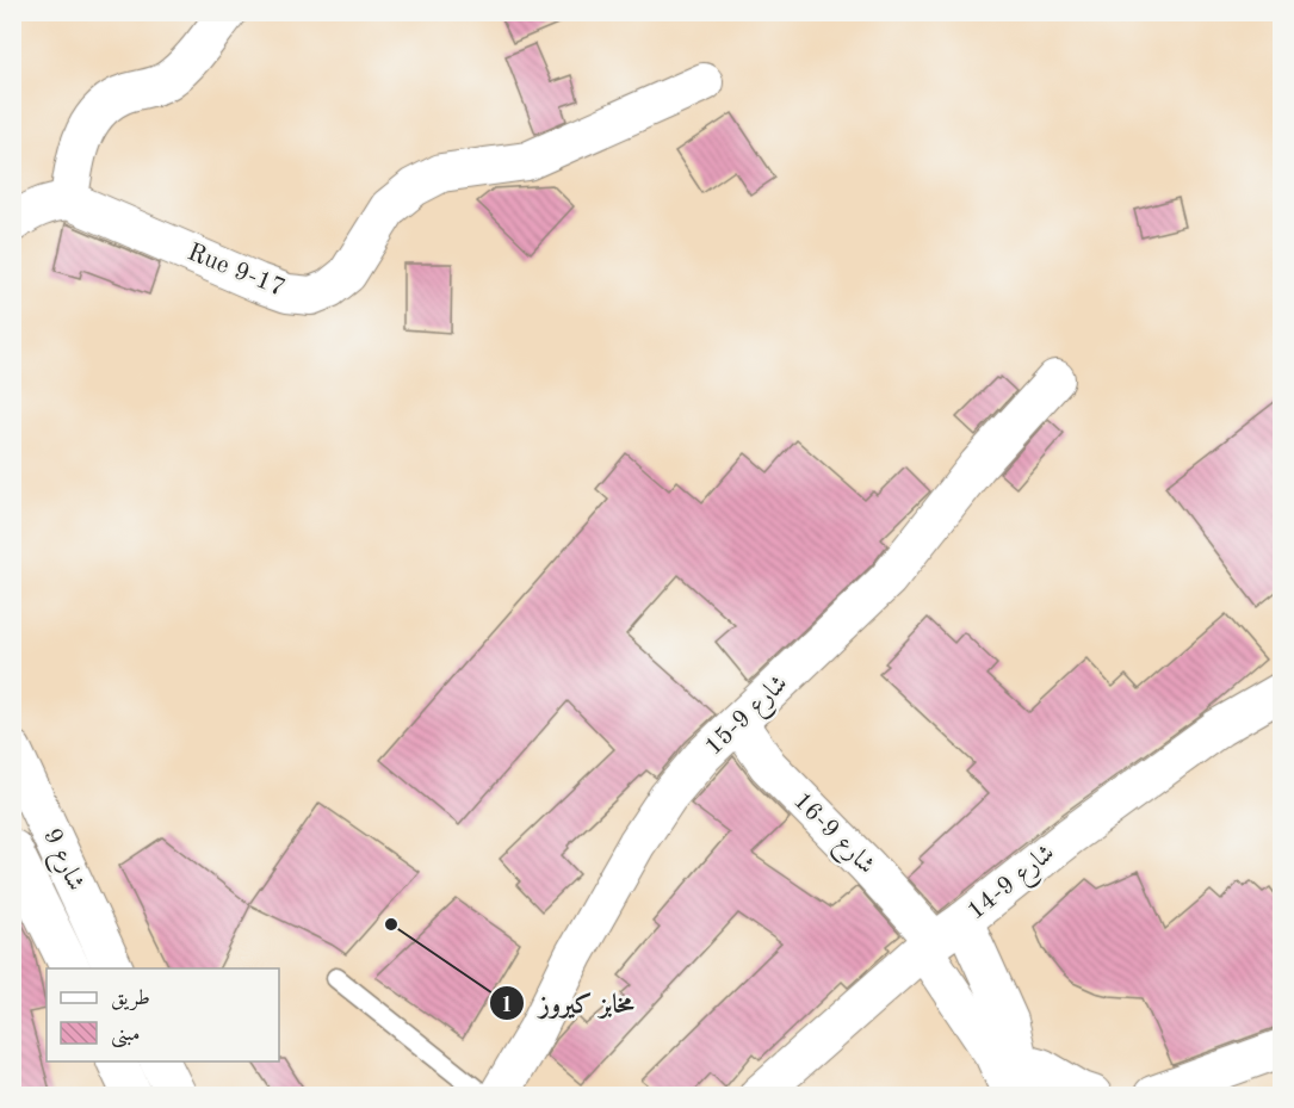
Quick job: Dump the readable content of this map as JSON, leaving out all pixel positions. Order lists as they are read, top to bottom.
{
  "streets": {
    "main road": ["شارع 9"],
    "street": [
      "Rue 9-17",
      "شارع 9-15",
      "شارع 9-16",
      "شارع 9-14"
    ]
  },
  "crossings": [
    ["شارع 9-15", "شارع 9-16"],
    ["شارع 9-16", "شارع 9-14"]
  ],
  "places": ["مخابز كيروز"],
  "legend": ["طريق", "مبنى"]
}
